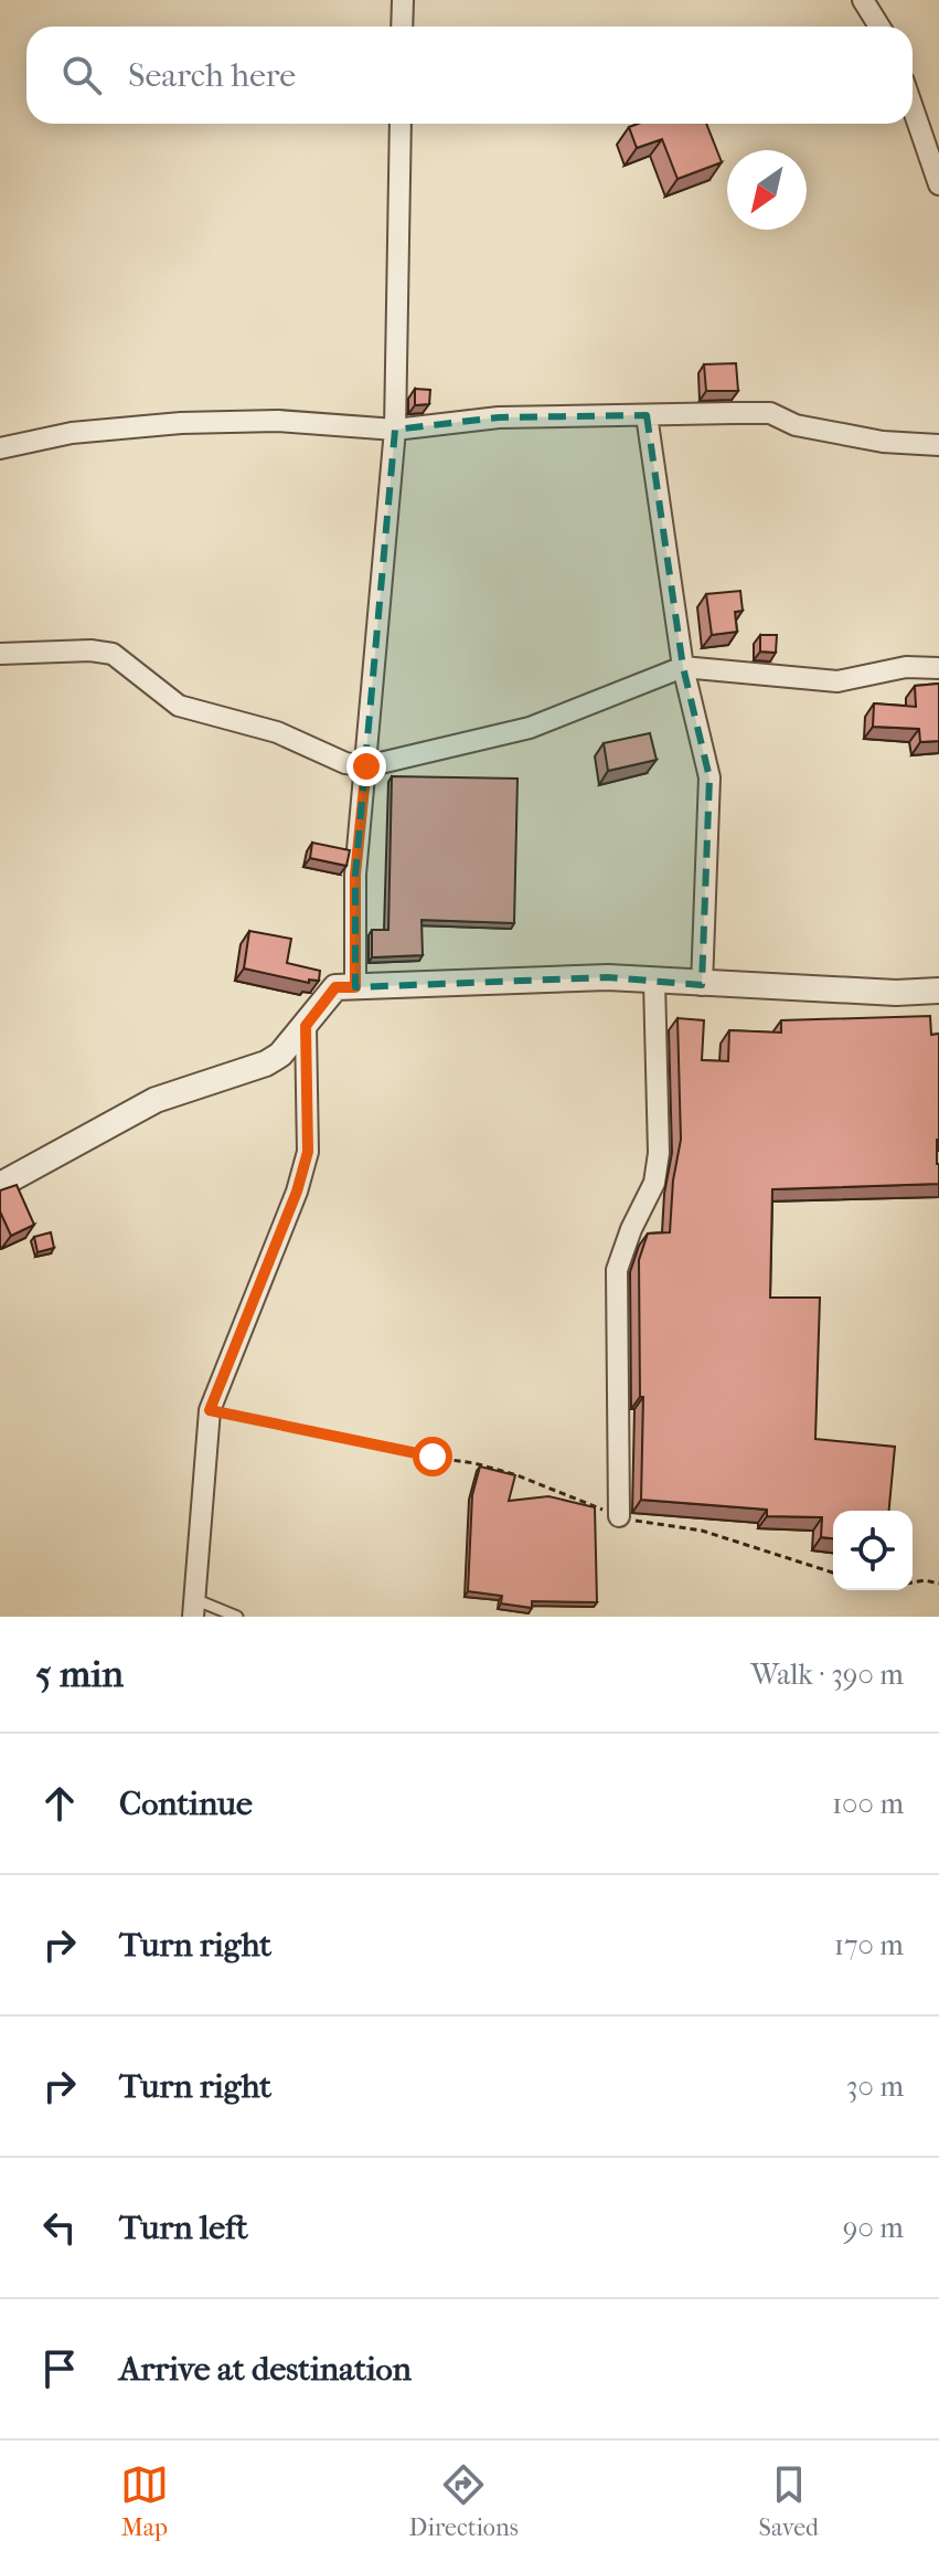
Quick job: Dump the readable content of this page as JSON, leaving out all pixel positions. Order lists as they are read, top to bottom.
{
  "north": "bottom left",
  "page": {
    "search": "Search here",
    "heading": ["5 min", "Walk · 390 m"],
    "list": [
      ["Continue", "100 m"],
      ["Turn right", "170 m"],
      ["Turn right", "30 m"],
      ["Turn left", "90 m"],
      "Arrive at destination"
    ],
    "nav": ["Map", "Directions", "Saved"]
  }
}
